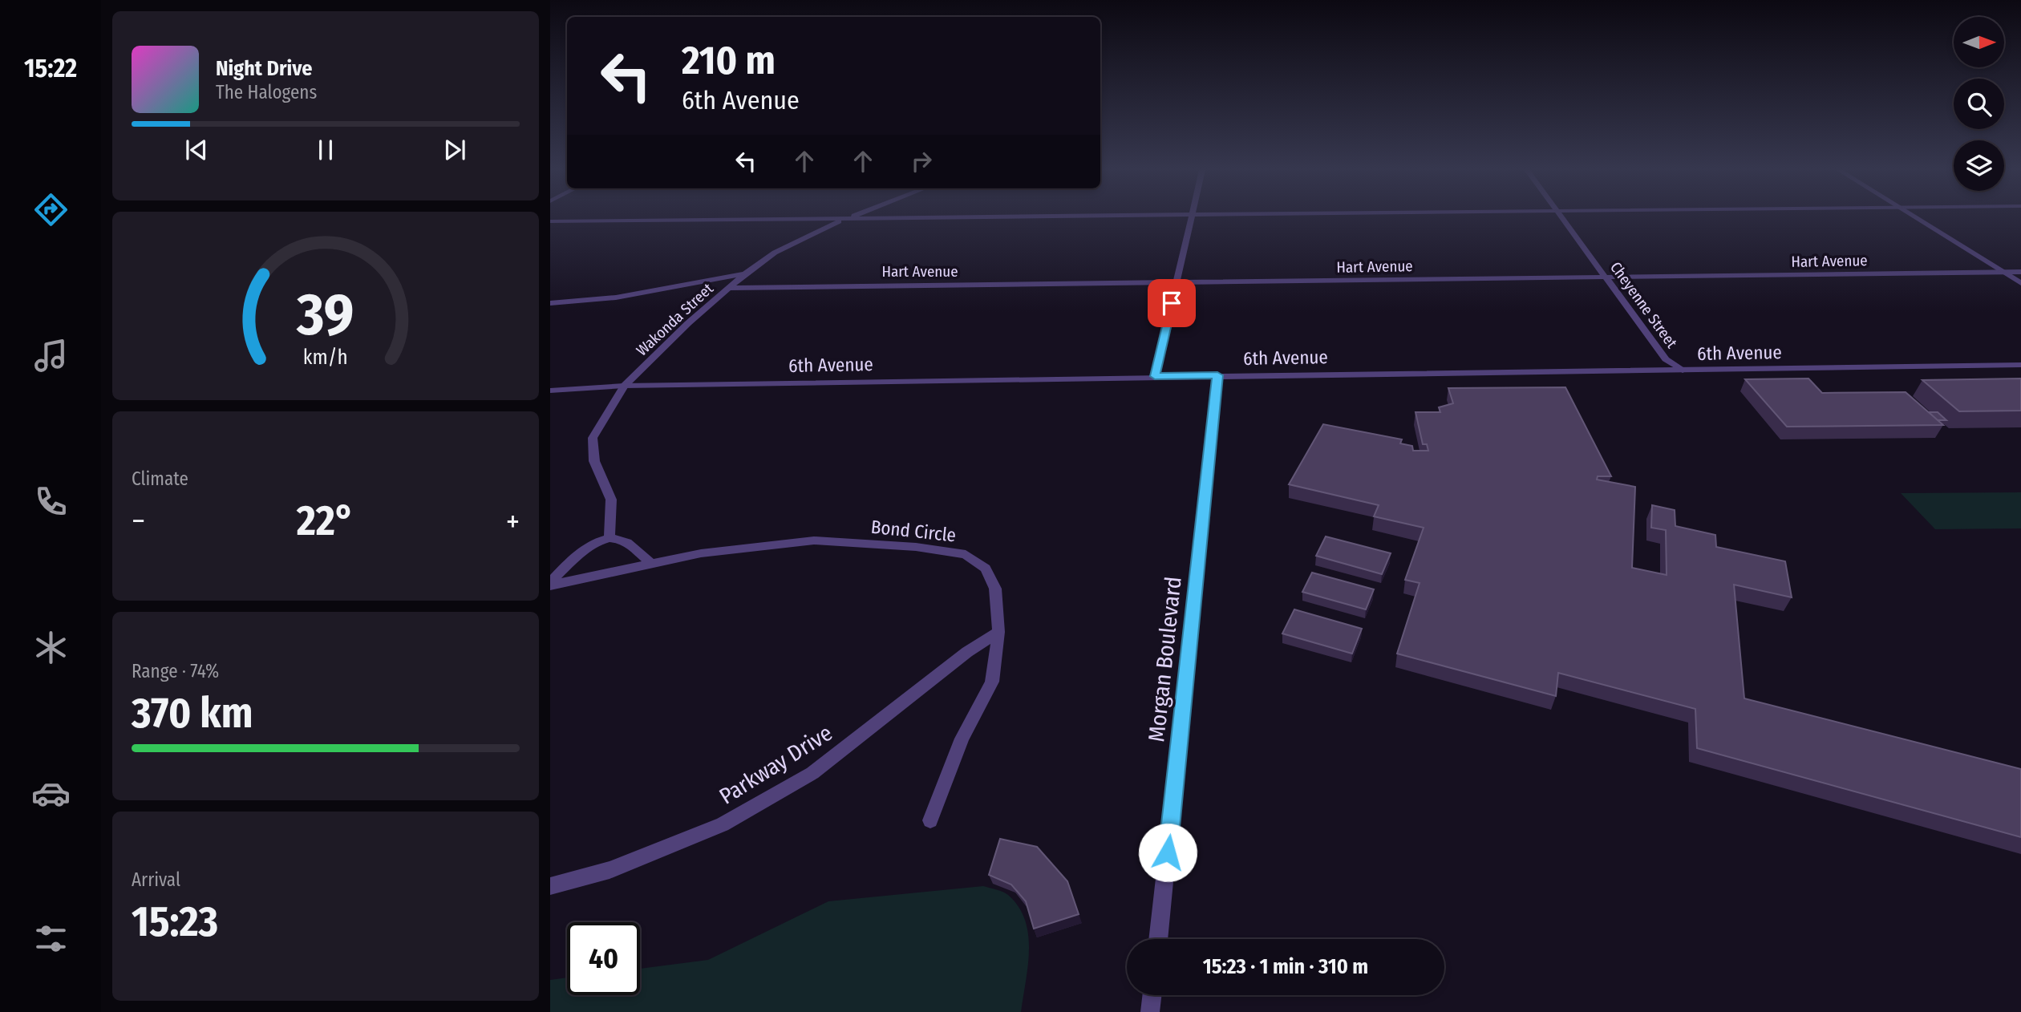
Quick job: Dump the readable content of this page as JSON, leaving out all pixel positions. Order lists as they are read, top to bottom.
{
  "streets": {
    "street": [
      "Hart Avenue",
      "Cheyenne Street",
      "Wakonda Street",
      "6th Avenue",
      "Bond Circle",
      "Morgan Boulevard",
      "Parkway Drive"
    ]
  },
  "crossings": [
    ["Hart Avenue", "Cheyenne Street"],
    ["Hart Avenue", "Wakonda Street"],
    ["Cheyenne Street", "6th Avenue"],
    ["Wakonda Street", "6th Avenue"],
    ["6th Avenue", "Morgan Boulevard"],
    ["Bond Circle", "Parkway Drive"]
  ],
  "north": "right",
  "page": {
    "tabs": "15:22",
    "turn": ["210 m", "6th Avenue"],
    "song": ["Night Drive", "The Halogens"],
    "tile": [
      "Climate",
      ["Range · 74%", "370 km"],
      ["Arrival", "15:23"]
    ],
    "heat": ["−", "22°", "+"],
    "limit": "40",
    "trip": "15:23 · 1 min · 310 m",
    "gauge": ["39", "km/h"]
  }
}
